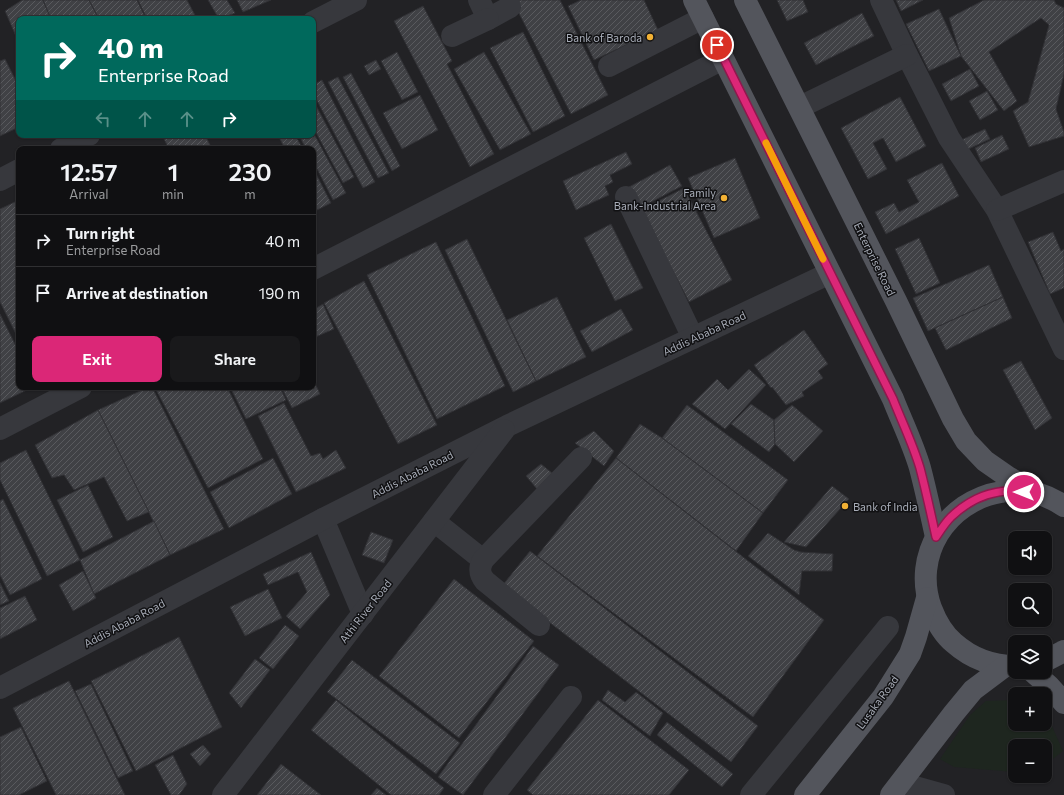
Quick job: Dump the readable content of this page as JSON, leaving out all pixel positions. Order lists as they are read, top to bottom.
{
  "streets": {
    "main road": ["Enterprise Road", "Lusaka Road"],
    "lane": ["Addis Ababa Road", "Athi River Road"]
  },
  "crossings": [
    ["Addis Ababa Road", "Athi River Road"]
  ],
  "places": ["Bank of Baroda", "Family Bank-Industrial Area", "Bank of India"],
  "page": {
    "turn": ["40 m", "Enterprise Road"],
    "eta": [
      "12:57",
      "Arrival",
      "1",
      "min",
      "230",
      "m"
    ],
    "list": [
      {
        "name": "Turn right",
        "note": "Enterprise Road",
        "value": "40 m"
      },
      {
        "name": "Arrive at destination",
        "value": "190 m"
      }
    ],
    "buttons": ["Exit", "Share"],
    "map_buttons": ["+", "−"]
  }
}
